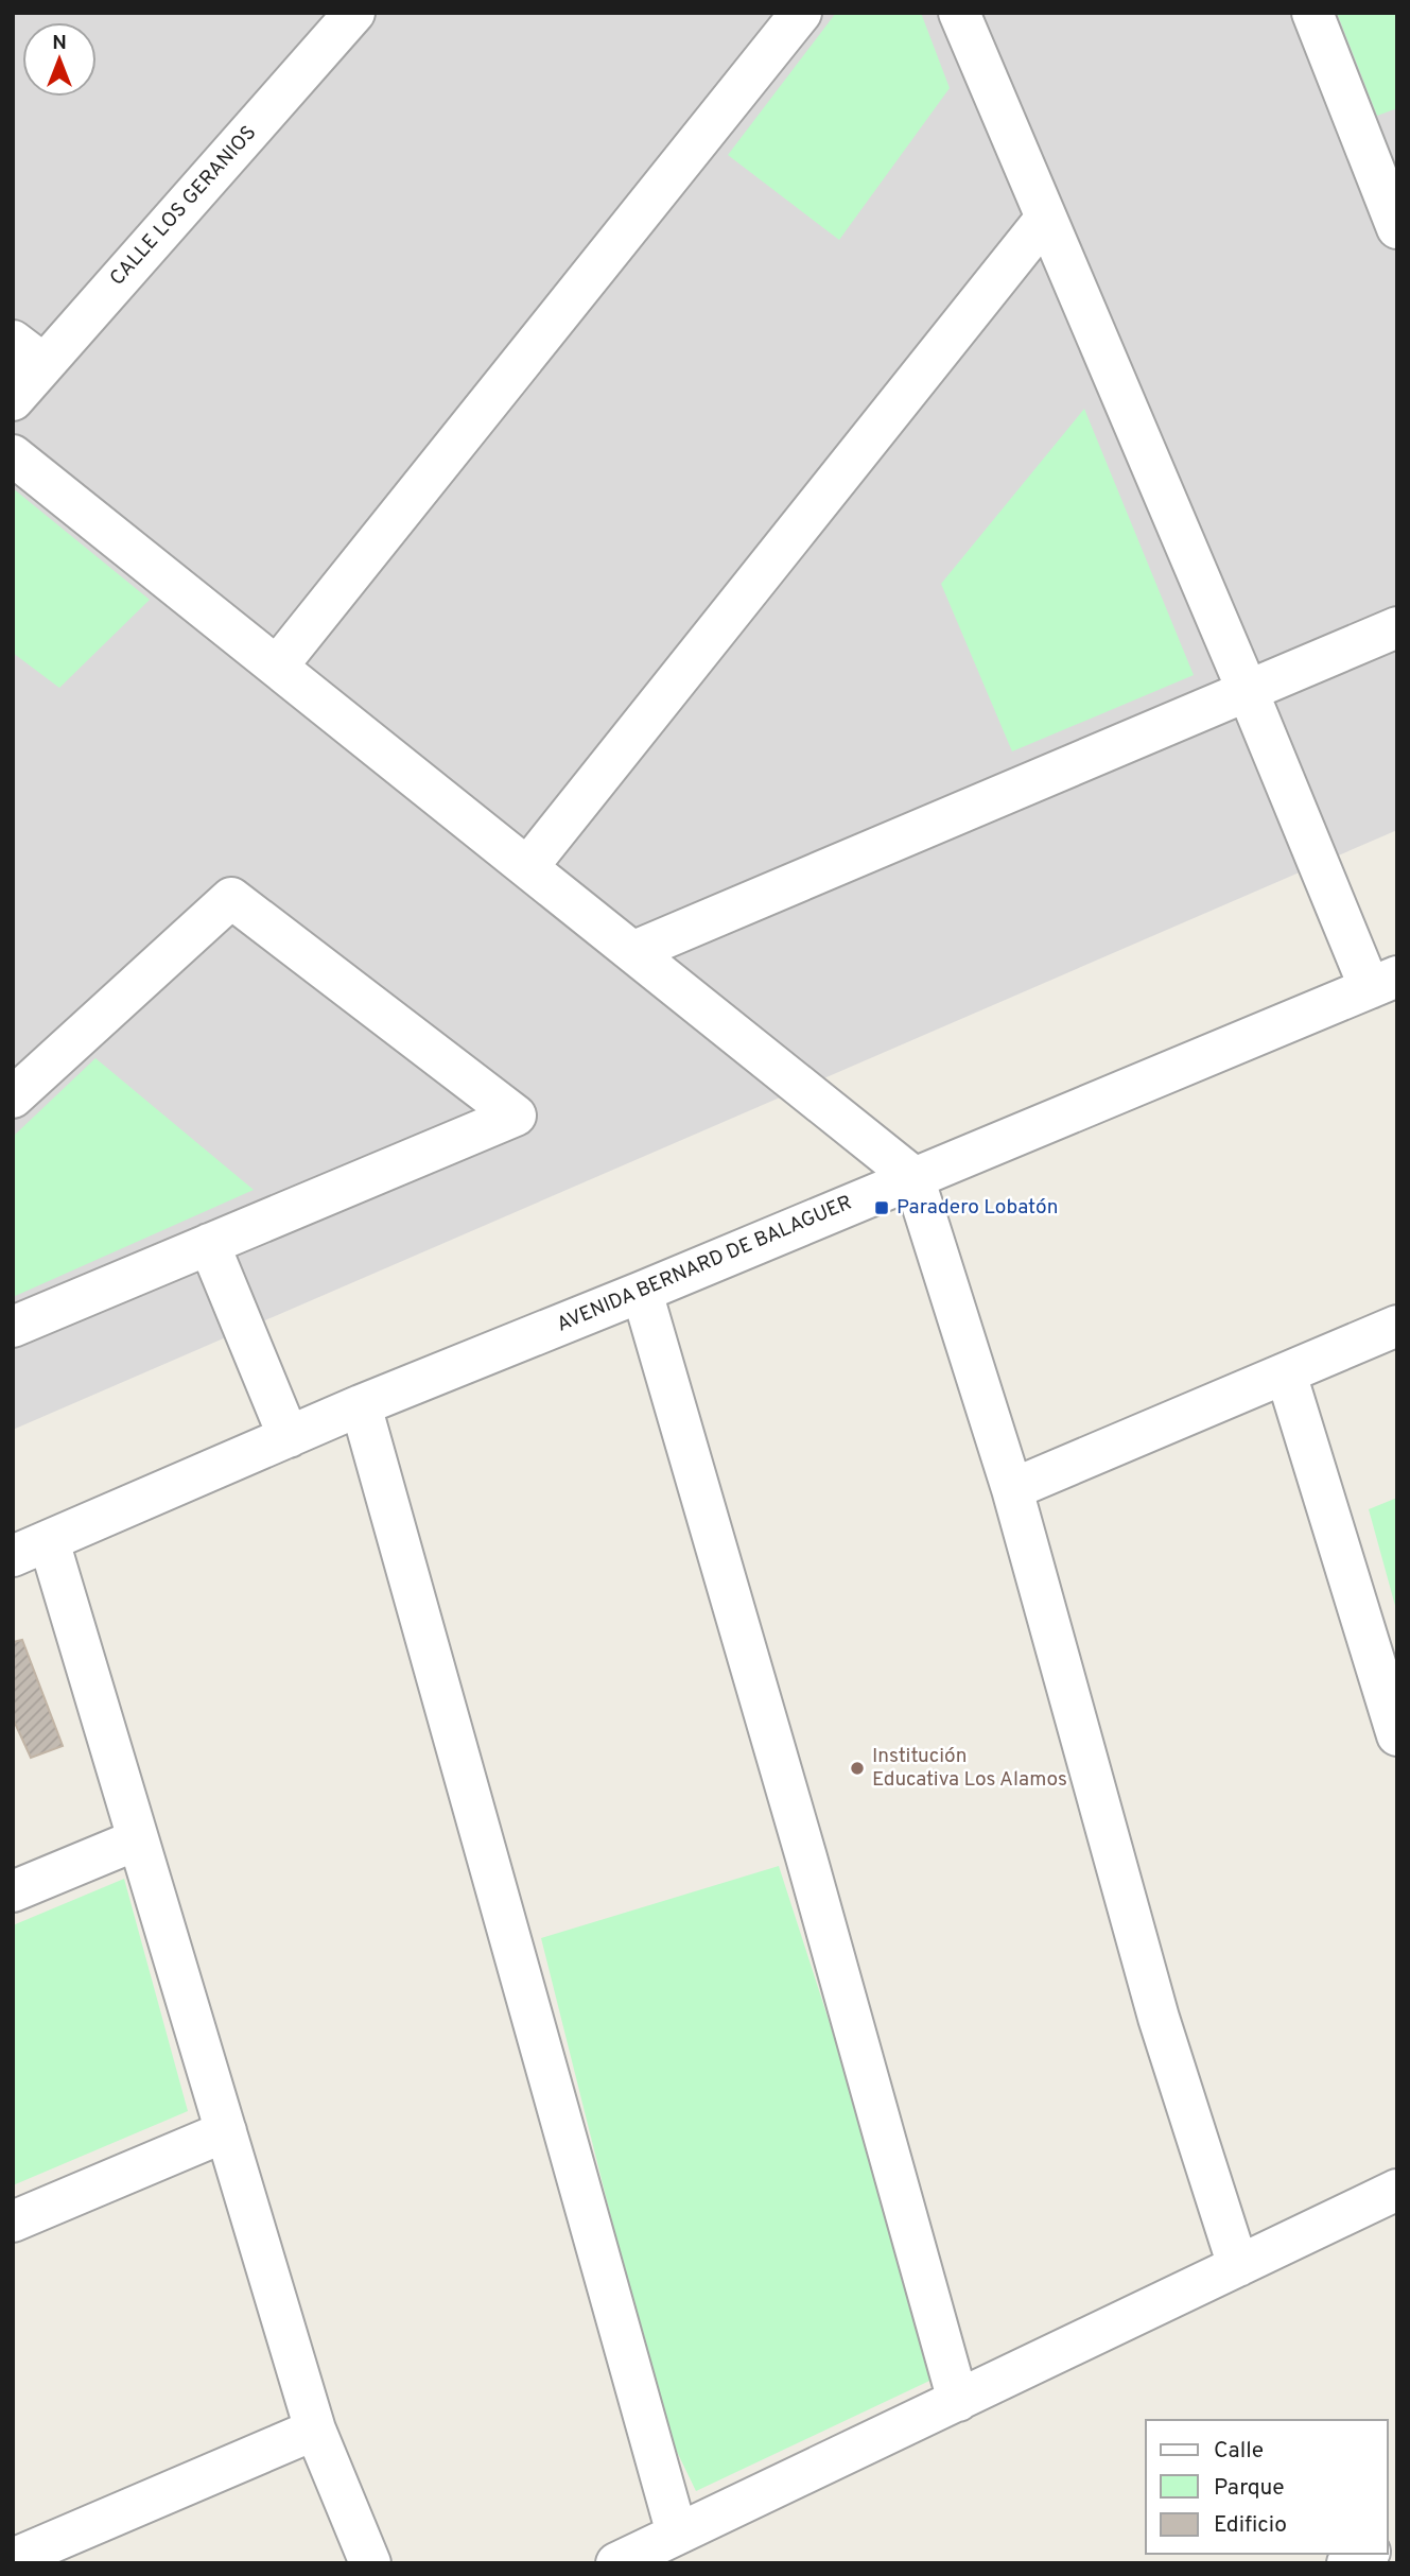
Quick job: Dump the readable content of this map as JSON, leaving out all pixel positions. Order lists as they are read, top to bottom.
{
  "streets": {
    "street": ["CALLE LOS GERANIOS", "AVENIDA BERNARD DE BALAGUER"]
  },
  "places": {
    "transit": ["Paradero Lobatón"],
    "other": ["Institución Educativa Los Alamos"]
  },
  "legend": ["Calle", "Parque", "Edificio"],
  "north": "top"
}
